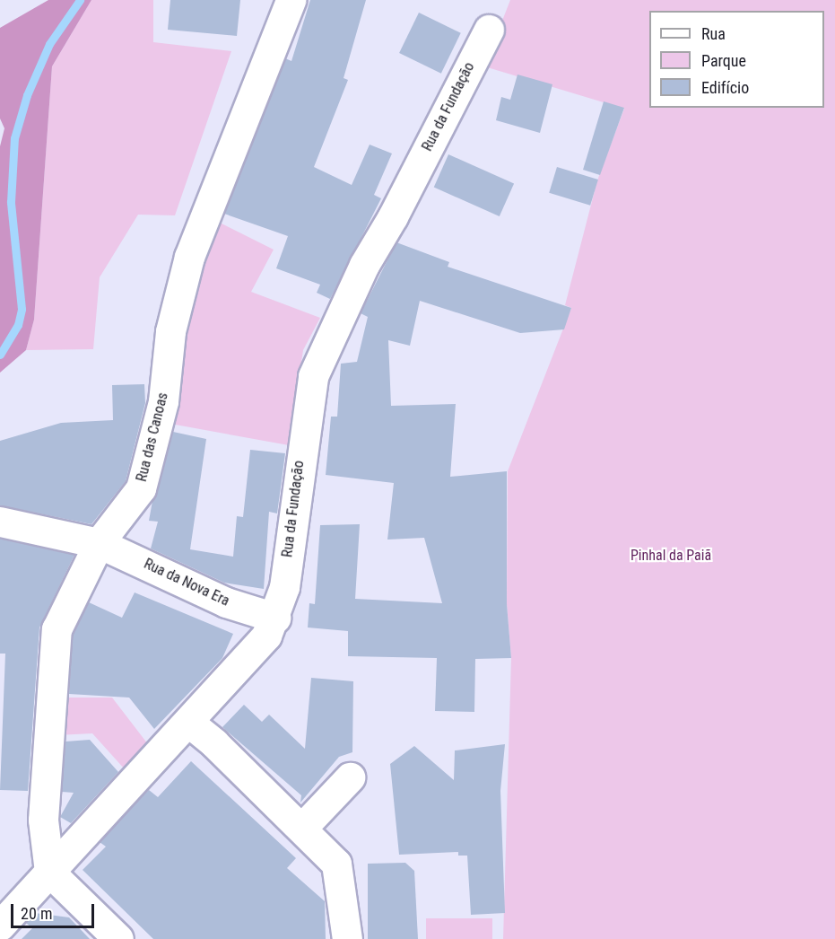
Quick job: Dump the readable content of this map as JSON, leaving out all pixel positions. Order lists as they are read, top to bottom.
{
  "streets": {
    "street": ["Rua da Fundação", "Rua das Canoas", "Rua da Nova Era"]
  },
  "crossings": [
    ["Rua da Fundação", "Rua das Canoas"],
    ["Rua da Fundação", "Rua da Nova Era"],
    ["Rua das Canoas", "Rua da Nova Era"]
  ],
  "parks": ["Pinhal da Paiã"],
  "legend": ["Rua", "Parque", "Edifício"],
  "scale_bar": "20 m"
}
